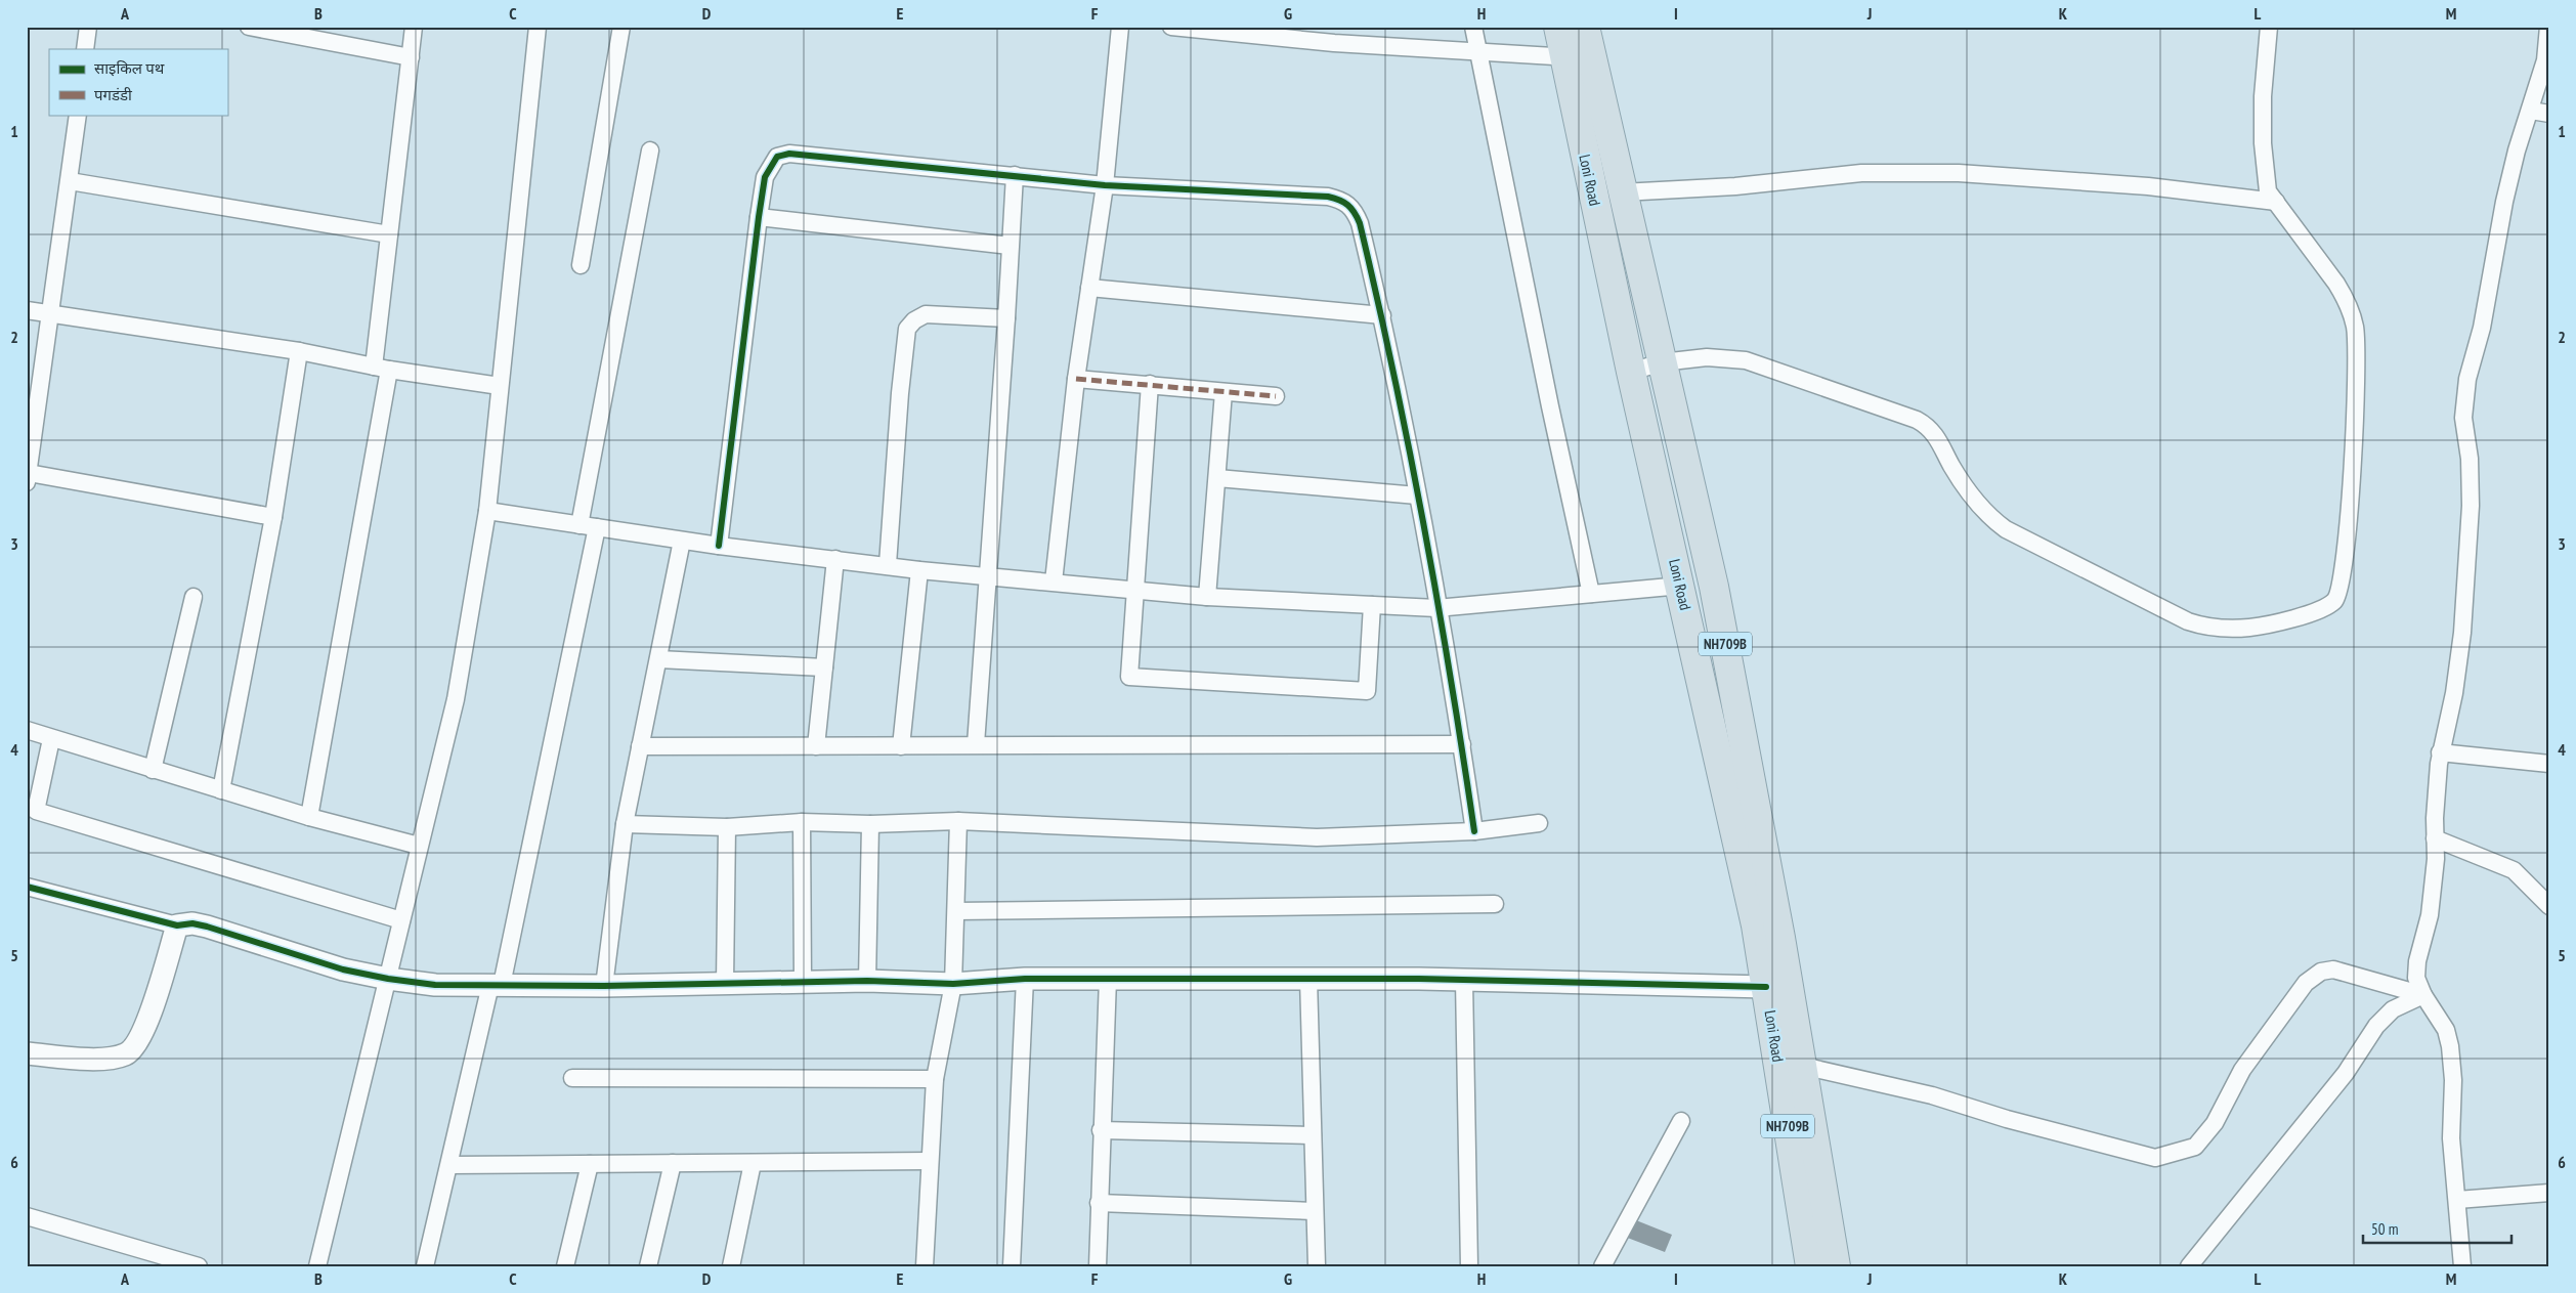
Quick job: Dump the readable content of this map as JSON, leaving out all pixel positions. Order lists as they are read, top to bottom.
{
  "streets": {
    "highway": ["Loni Road", "NH709B"]
  },
  "legend": ["साइकिल पथ", "पगडंडी"],
  "scale_bar": "50 m",
  "grid": {
    "columns": [
      "A",
      "B",
      "C",
      "D",
      "E",
      "F",
      "G",
      "H",
      "I",
      "J",
      "K",
      "L",
      "M"
    ],
    "rows": [
      "1",
      "2",
      "3",
      "4",
      "5",
      "6"
    ]
  }
}
